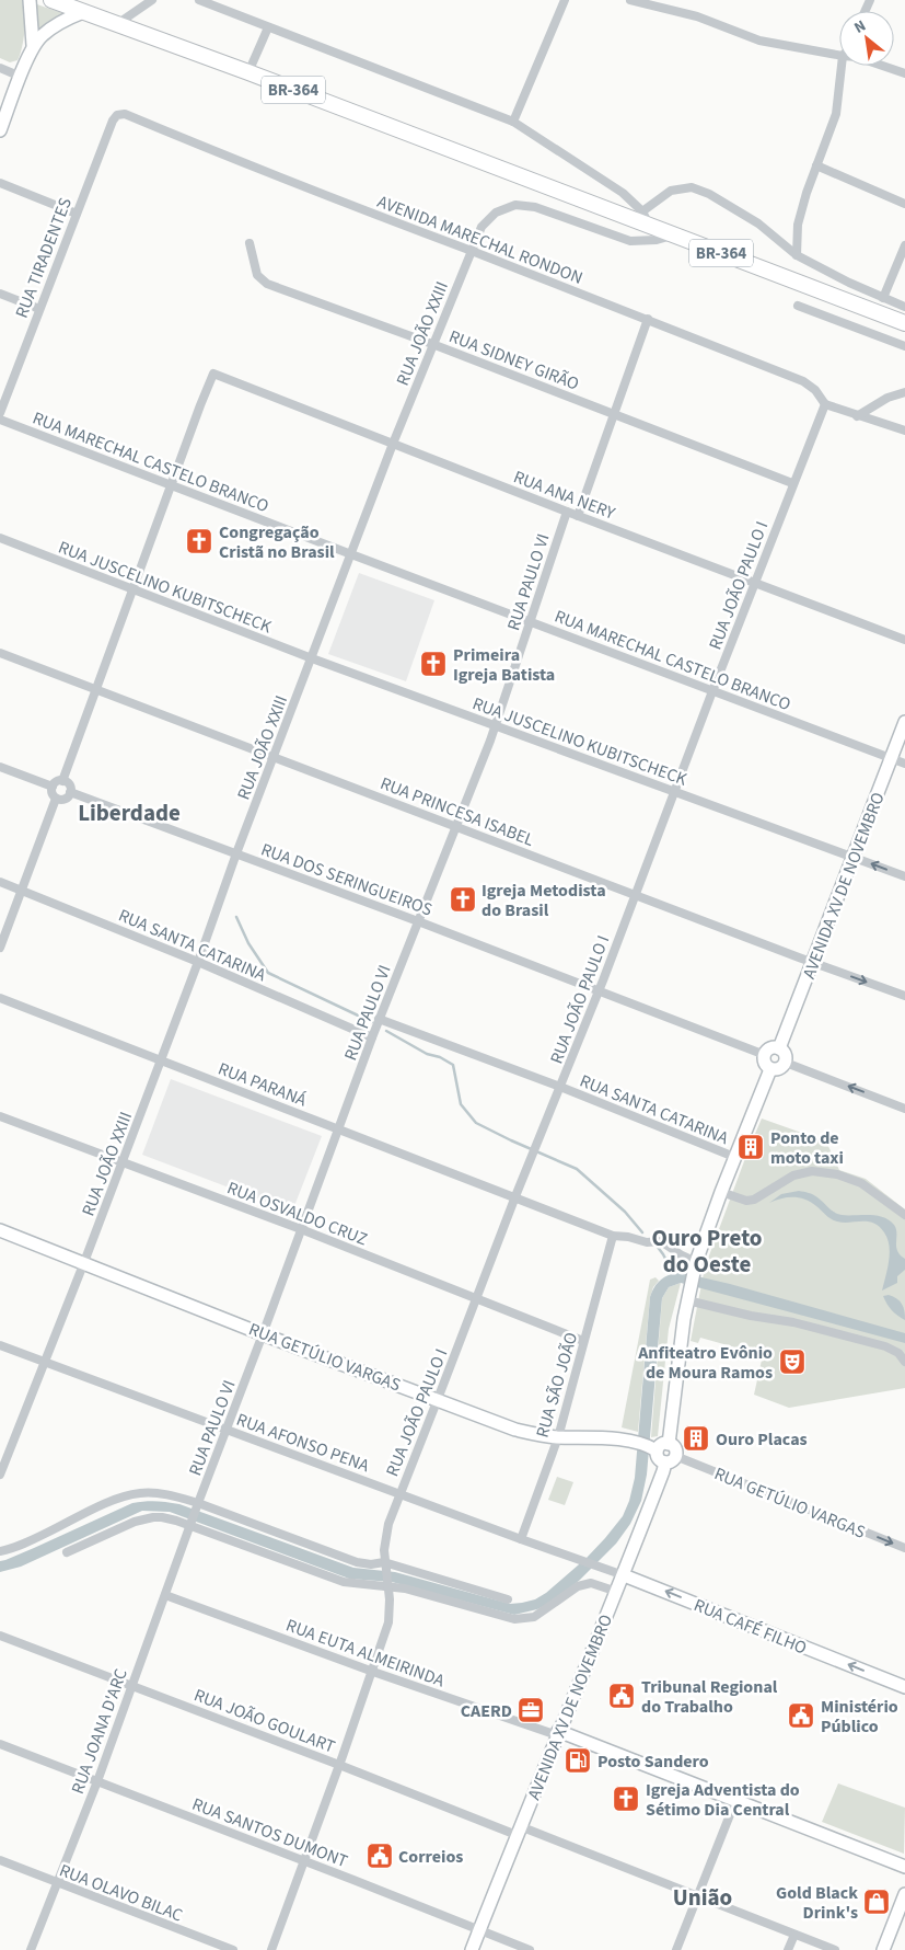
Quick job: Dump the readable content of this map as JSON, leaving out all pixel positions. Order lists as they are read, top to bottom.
{
  "streets": {
    "highway": ["BR-364"],
    "street": [
      "AVENIDA MARECHAL RONDON",
      "RUA TIRADENTES",
      "RUA JOÃO XXIII",
      "RUA SIDNEY GIRÃO",
      "RUA MARECHAL CASTELO BRANCO",
      "RUA ANA NERY",
      "RUA PAULO VI",
      "RUA JOÃO PAULO I",
      "RUA JUSCELINO KUBITSCHECK",
      "RUA PRINCESA ISABEL",
      "RUA DOS SERINGUEIROS",
      "AVENIDA XV DE NOVEMBRO",
      "RUA SANTA CATARINA",
      "RUA PARANÁ",
      "RUA OSVALDO CRUZ",
      "RUA GETÚLIO VARGAS",
      "RUA SÃO JOÃO",
      "RUA AFONSO PENA",
      "RUA CAFÉ FILHO",
      "RUA EUTA ALMEIRINDA",
      "RUA JOÃO GOULART",
      "RUA JOANA D'ARC",
      "RUA SANTOS DUMONT",
      "RUA OLAVO BILAC"
    ]
  },
  "crossings": [
    ["BR-364", "RUA JOÃO XXIII"],
    ["AVENIDA MARECHAL RONDON", "RUA TIRADENTES"],
    ["AVENIDA MARECHAL RONDON", "RUA JOÃO XXIII"],
    ["AVENIDA MARECHAL RONDON", "RUA JOÃO PAULO I"],
    ["RUA JOÃO XXIII", "RUA SIDNEY GIRÃO"],
    ["RUA JOÃO XXIII", "RUA MARECHAL CASTELO BRANCO"],
    ["RUA JOÃO XXIII", "RUA ANA NERY"],
    ["RUA JOÃO XXIII", "RUA JUSCELINO KUBITSCHECK"],
    ["RUA JOÃO XXIII", "RUA PRINCESA ISABEL"],
    ["RUA JOÃO XXIII", "RUA DOS SERINGUEIROS"],
    ["RUA JOÃO XXIII", "RUA SANTA CATARINA"],
    ["RUA JOÃO XXIII", "RUA PARANÁ"],
    ["RUA JOÃO XXIII", "RUA OSVALDO CRUZ"],
    ["RUA JOÃO XXIII", "RUA GETÚLIO VARGAS"],
    ["RUA JOÃO XXIII", "RUA AFONSO PENA"],
    ["RUA SIDNEY GIRÃO", "RUA JOÃO PAULO I"],
    ["RUA MARECHAL CASTELO BRANCO", "RUA ANA NERY"],
    ["RUA MARECHAL CASTELO BRANCO", "RUA PAULO VI"],
    ["RUA MARECHAL CASTELO BRANCO", "RUA JOÃO PAULO I"],
    ["RUA MARECHAL CASTELO BRANCO", "AVENIDA XV DE NOVEMBRO"],
    ["RUA ANA NERY", "RUA PAULO VI"],
    ["RUA ANA NERY", "RUA JOÃO PAULO I"],
    ["RUA PAULO VI", "RUA JUSCELINO KUBITSCHECK"],
    ["RUA PAULO VI", "RUA PRINCESA ISABEL"],
    ["RUA PAULO VI", "RUA DOS SERINGUEIROS"],
    ["RUA PAULO VI", "RUA SANTA CATARINA"],
    ["RUA PAULO VI", "RUA PARANÁ"],
    ["RUA PAULO VI", "RUA OSVALDO CRUZ"],
    ["RUA PAULO VI", "RUA GETÚLIO VARGAS"],
    ["RUA PAULO VI", "RUA AFONSO PENA"],
    ["RUA PAULO VI", "RUA JOANA D'ARC"],
    ["RUA JOÃO PAULO I", "RUA JUSCELINO KUBITSCHECK"],
    ["RUA JOÃO PAULO I", "RUA PRINCESA ISABEL"],
    ["RUA JOÃO PAULO I", "RUA DOS SERINGUEIROS"],
    ["RUA JOÃO PAULO I", "RUA SANTA CATARINA"],
    ["RUA JOÃO PAULO I", "RUA PARANÁ"],
    ["RUA JOÃO PAULO I", "RUA OSVALDO CRUZ"],
    ["RUA JOÃO PAULO I", "RUA GETÚLIO VARGAS"],
    ["RUA JOÃO PAULO I", "RUA AFONSO PENA"],
    ["RUA JOÃO PAULO I", "RUA EUTA ALMEIRINDA"],
    ["RUA JOÃO PAULO I", "RUA JOÃO GOULART"],
    ["RUA JOÃO PAULO I", "RUA SANTOS DUMONT"],
    ["RUA JUSCELINO KUBITSCHECK", "AVENIDA XV DE NOVEMBRO"],
    ["RUA PRINCESA ISABEL", "AVENIDA XV DE NOVEMBRO"],
    ["RUA DOS SERINGUEIROS", "AVENIDA XV DE NOVEMBRO"],
    ["AVENIDA XV DE NOVEMBRO", "RUA GETÚLIO VARGAS"],
    ["AVENIDA XV DE NOVEMBRO", "RUA CAFÉ FILHO"],
    ["AVENIDA XV DE NOVEMBRO", "RUA EUTA ALMEIRINDA"],
    ["AVENIDA XV DE NOVEMBRO", "RUA JOÃO GOULART"],
    ["AVENIDA XV DE NOVEMBRO", "RUA SANTOS DUMONT"],
    ["RUA PARANÁ", "RUA SÃO JOÃO"],
    ["RUA OSVALDO CRUZ", "RUA SÃO JOÃO"],
    ["RUA GETÚLIO VARGAS", "RUA SÃO JOÃO"],
    ["RUA SÃO JOÃO", "RUA AFONSO PENA"],
    ["RUA AFONSO PENA", "RUA CAFÉ FILHO"],
    ["RUA EUTA ALMEIRINDA", "RUA JOANA D'ARC"],
    ["RUA JOÃO GOULART", "RUA JOANA D'ARC"],
    ["RUA JOANA D'ARC", "RUA SANTOS DUMONT"],
    ["RUA JOANA D'ARC", "RUA OLAVO BILAC"]
  ],
  "one_way": ["RUA CAFÉ FILHO"],
  "districts": ["Liberdade", "Ouro Preto do Oeste", "União"],
  "places": {
    "church": [
      "Congregação Cristã no Brasil",
      "Primeira Igreja Batista",
      "Igreja Metodista do Brasil",
      "Igreja Adventista do Sétimo Dia Central"
    ],
    "building": ["Ponto de moto taxi", "Ouro Placas"],
    "theatre": ["Anfiteatro Evônio de Moura Ramos"],
    "public building": ["Tribunal Regional do Trabalho", "Ministério Público", "Correios"],
    "office": ["CAERD"],
    "fuel station": ["Posto Sandero"],
    "shop": ["Gold Black Drink's"]
  },
  "north": "top left"
}
